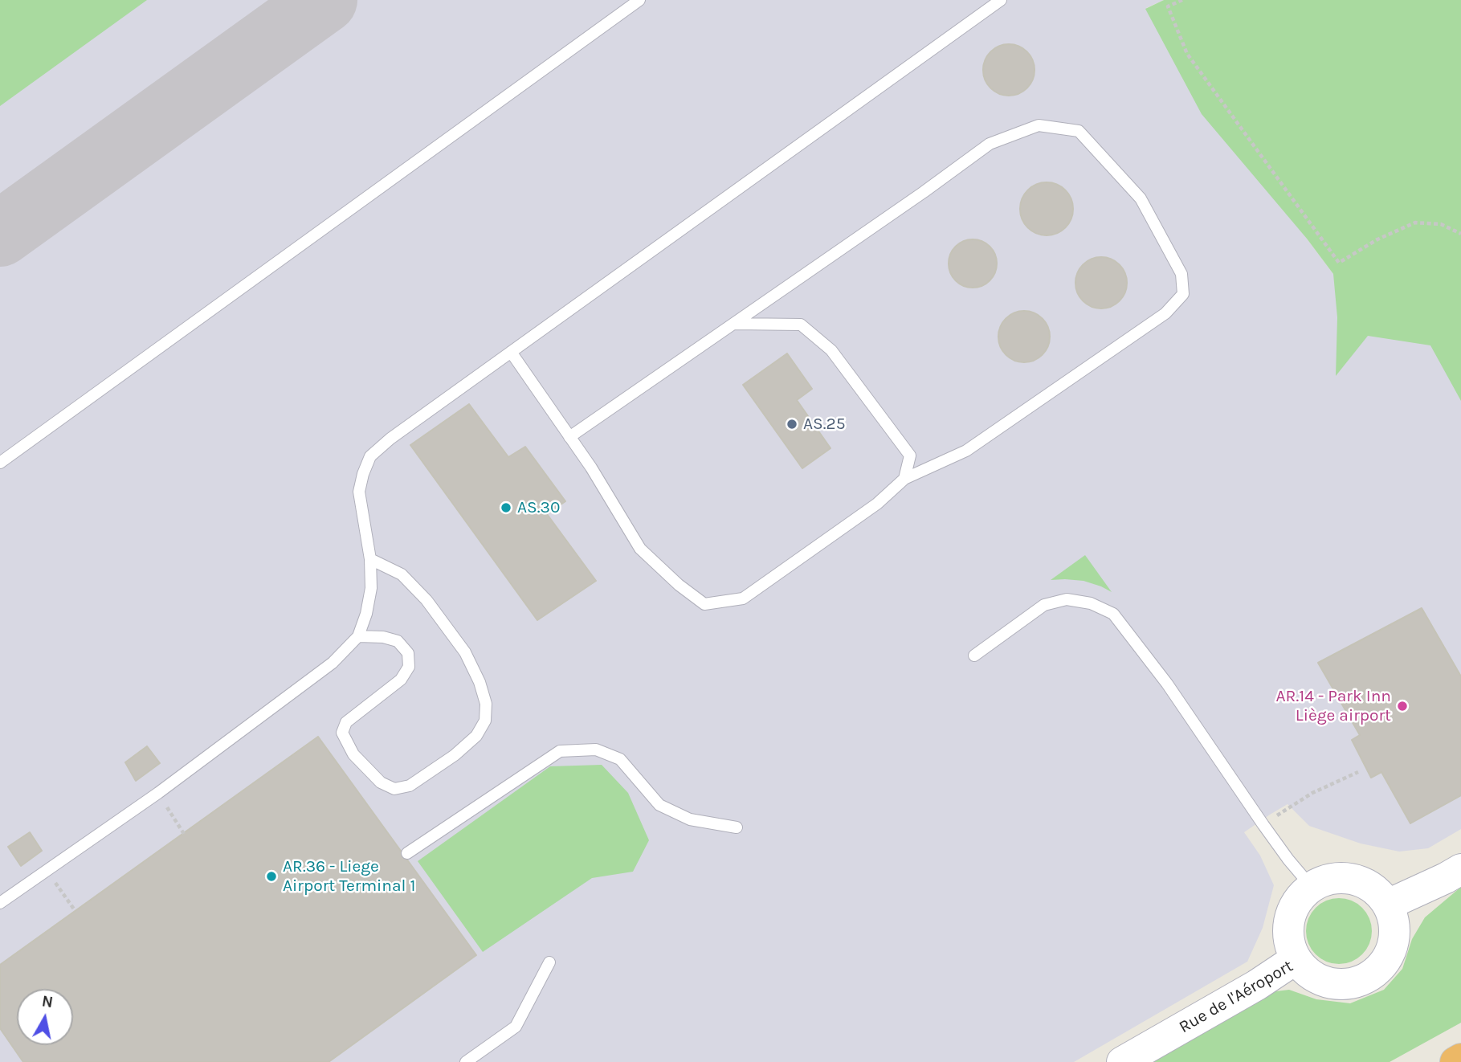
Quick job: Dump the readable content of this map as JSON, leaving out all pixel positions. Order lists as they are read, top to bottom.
{
  "streets": {
    "main road": ["Rue de l'Aéroport"]
  },
  "places": [
    "AS.25",
    "AS.30",
    "AR.14 - Park Inn Liège airport",
    "AR.36 - Liege Airport Terminal 1"
  ],
  "north": "top"
}
